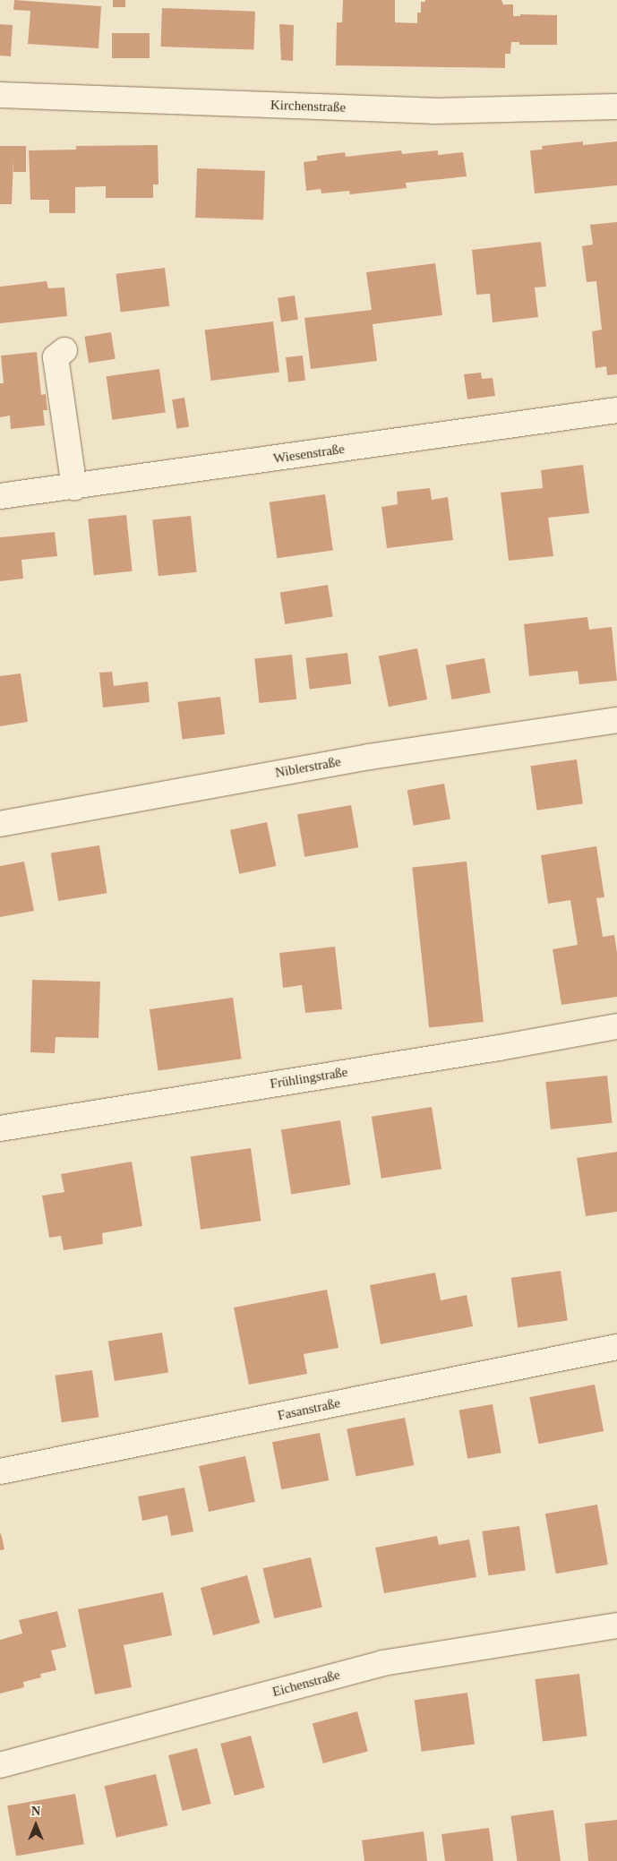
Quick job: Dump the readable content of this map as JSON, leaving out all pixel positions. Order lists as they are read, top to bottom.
{
  "streets": {
    "street": [
      "Kirchenstraße",
      "Wiesenstraße",
      "Niblerstraße",
      "Frühlingstraße",
      "Fasanstraße",
      "Eichenstraße"
    ]
  },
  "north": "top"
}
